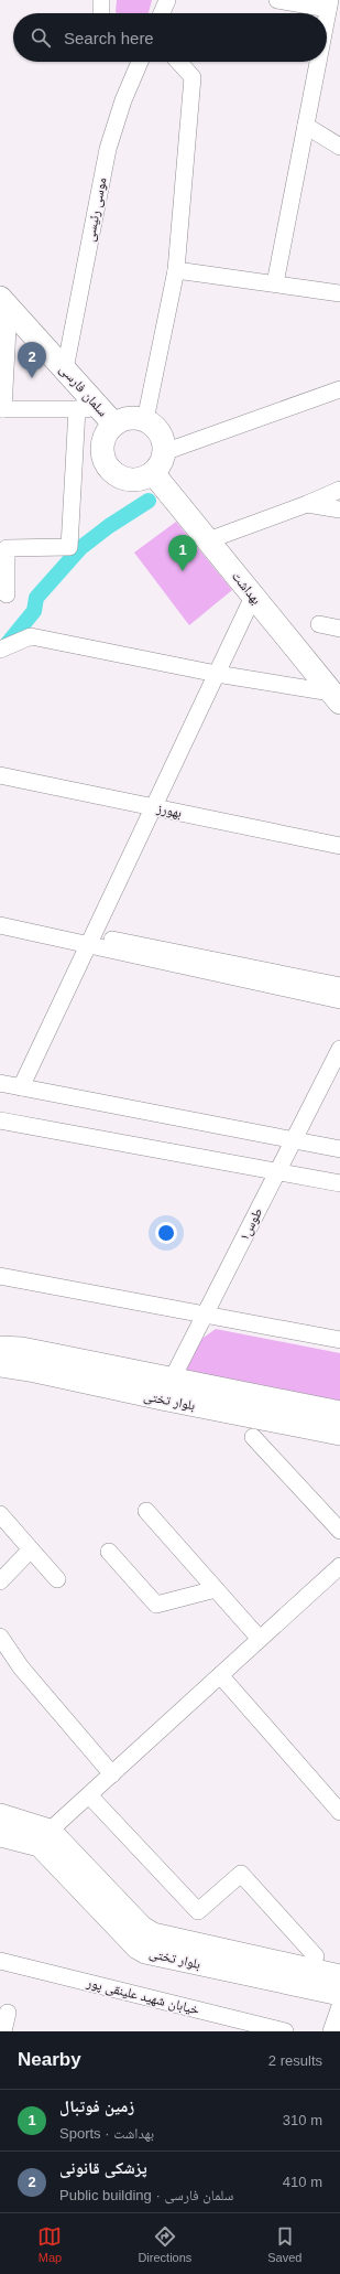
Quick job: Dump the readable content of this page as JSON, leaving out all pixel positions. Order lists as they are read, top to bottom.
{
  "streets": {
    "street": [
      "موسی رئیسی",
      "سلمان فارسی",
      "بهداشت",
      "بهورز",
      "طوس۱",
      "بلوار تختی",
      "خیابان شهید علینقی پور"
    ]
  },
  "crossings": [
    ["موسی رئیسی", "سلمان فارسی"],
    ["سلمان فارسی", "بهداشت"],
    ["طوس۱", "بلوار تختی"]
  ],
  "page": {
    "search": "Search here",
    "pins": ["2", "1"],
    "heading": ["Nearby", "2 results"],
    "list": [
      {
        "mark": "1",
        "name": "زمین فوتبال",
        "note": "Sports · بهداشت",
        "value": "310 m"
      },
      {
        "mark": "2",
        "name": "پزشکی قانونی",
        "note": "Public building · سلمان فارسی",
        "value": "410 m"
      }
    ],
    "nav": ["Map", "Directions", "Saved"]
  }
}
